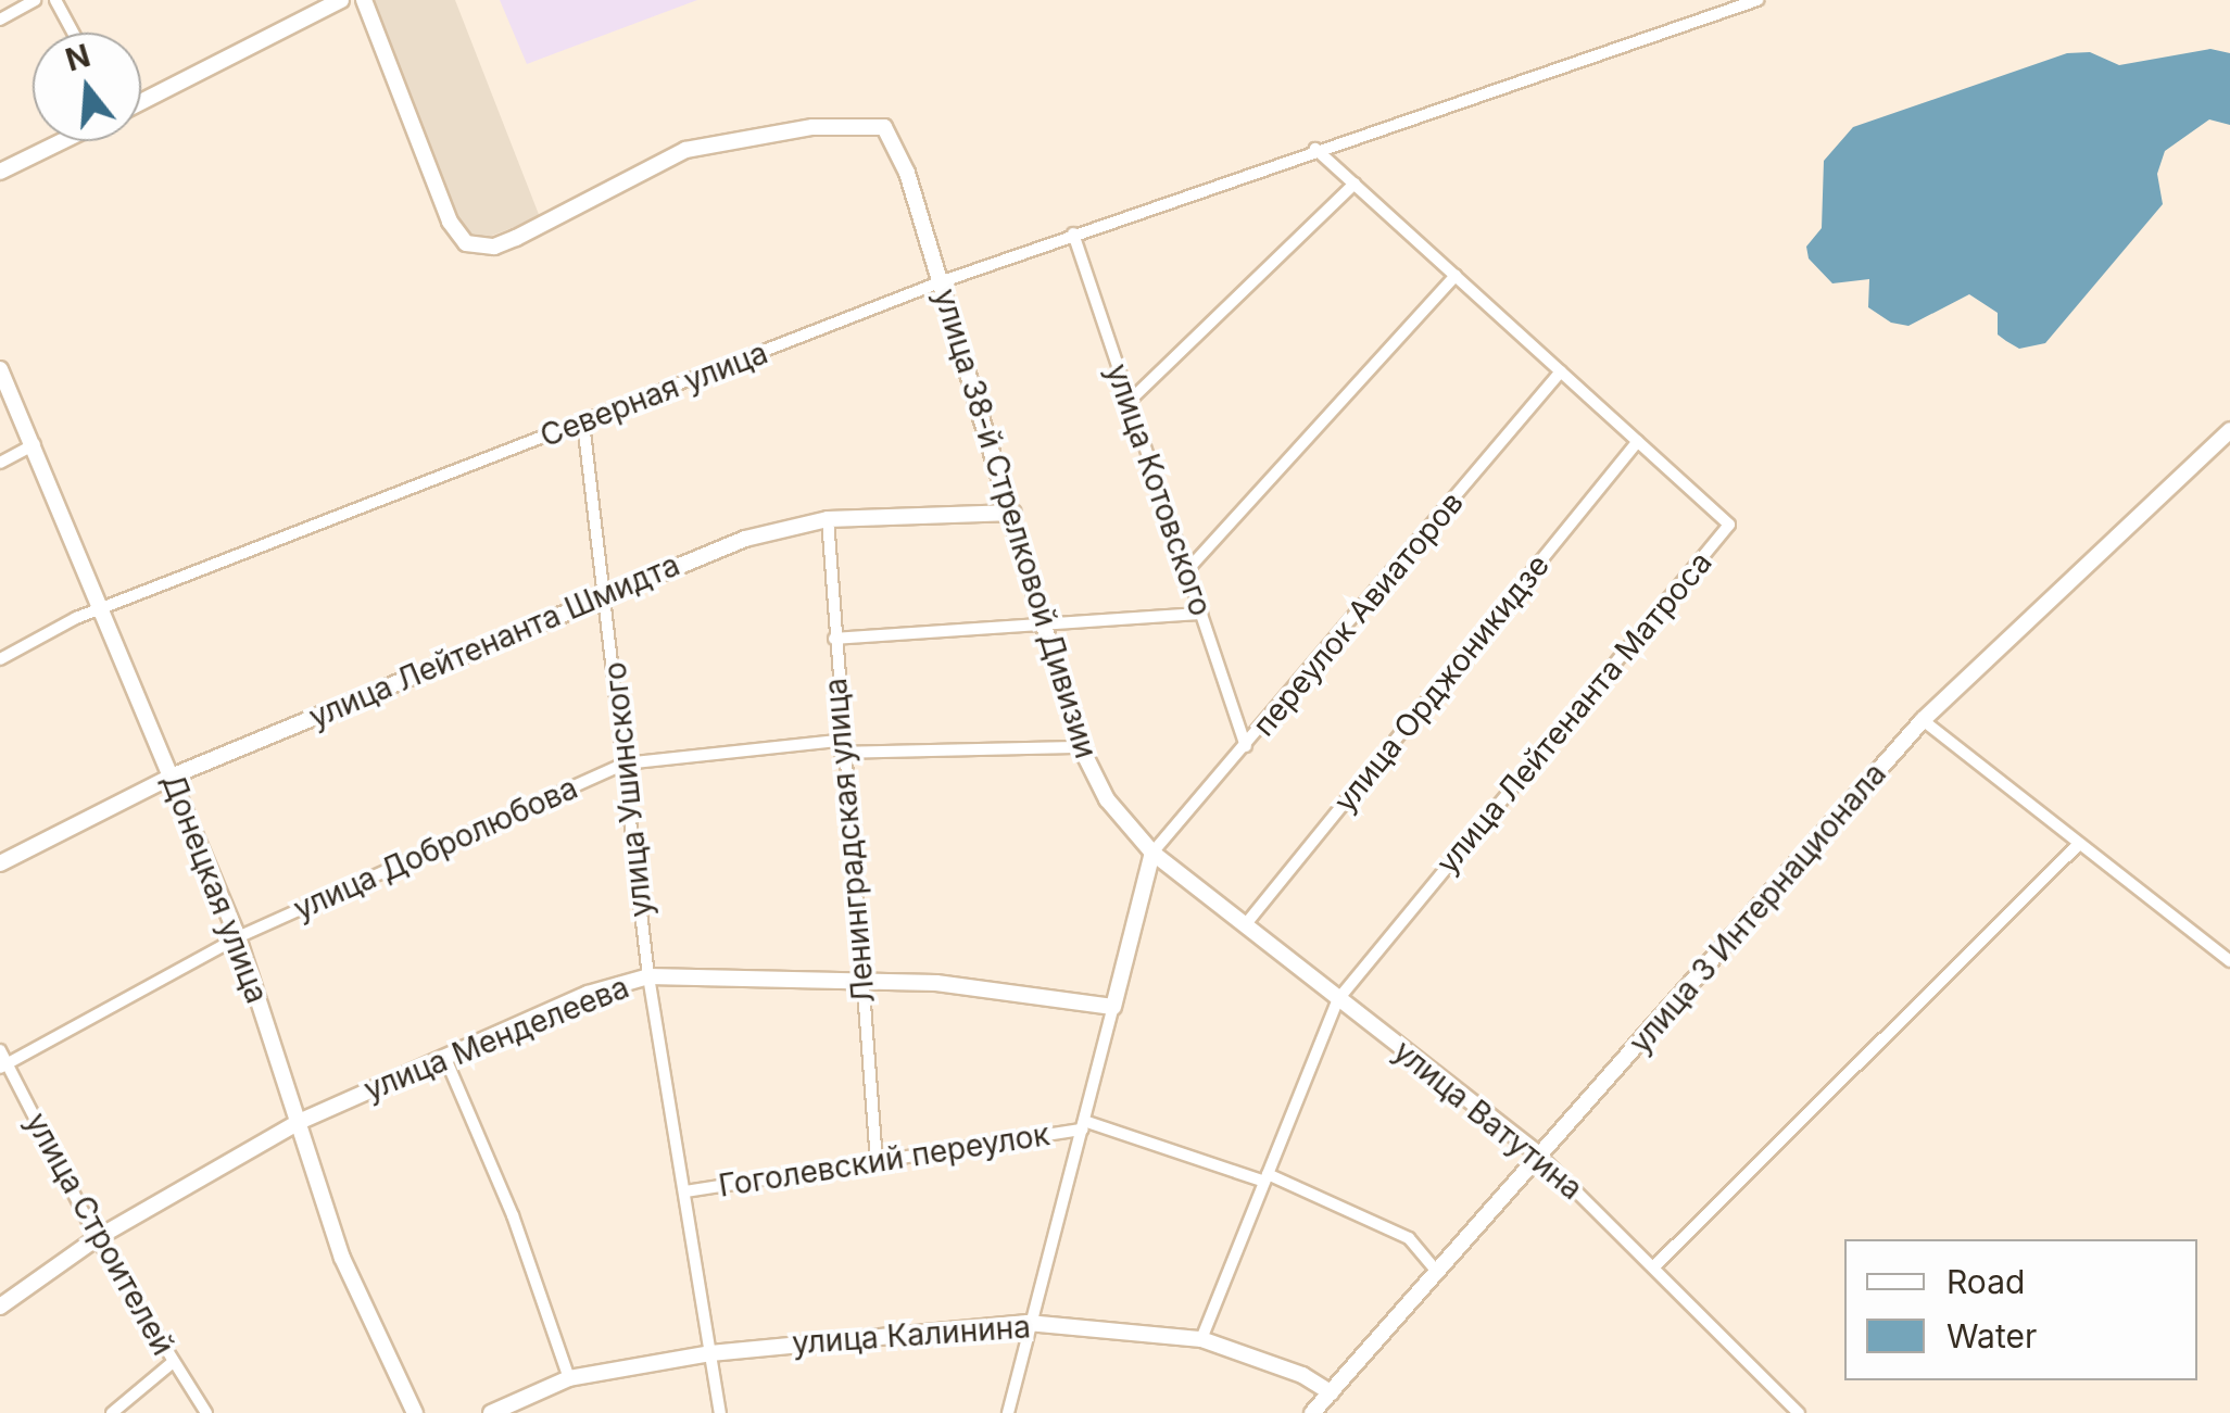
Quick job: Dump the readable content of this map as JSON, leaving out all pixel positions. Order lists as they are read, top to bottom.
{
  "streets": {
    "street": [
      "Северная улица",
      "улица Котовского",
      "улица 38-й Стрелковой Дивизии",
      "переулок Авиаторов",
      "улица Лейтенанта Шмидта",
      "улица Орджоникидзе",
      "улица Лейтенанта Матроса",
      "улица Ушинского",
      "Ленинградская улица",
      "улица Добролюбова",
      "Донецкая улица",
      "улица 3 Интернационала",
      "улица Менделеева",
      "улица Ватутина",
      "Гоголевский переулок",
      "улица Строителей",
      "улица Калинина"
    ]
  },
  "crossings": [
    ["Северная улица", "улица Котовского"],
    ["Северная улица", "улица 38-й Стрелковой Дивизии"],
    ["Северная улица", "улица Лейтенанта Матроса"],
    ["Северная улица", "улица Ушинского"],
    ["Северная улица", "Донецкая улица"],
    ["улица Котовского", "переулок Авиаторов"],
    ["улица 38-й Стрелковой Дивизии", "переулок Авиаторов"],
    ["улица 38-й Стрелковой Дивизии", "улица Лейтенанта Шмидта"],
    ["улица 38-й Стрелковой Дивизии", "улица Добролюбова"],
    ["улица 38-й Стрелковой Дивизии", "улица Ватутина"],
    ["переулок Авиаторов", "улица Лейтенанта Матроса"],
    ["переулок Авиаторов", "улица Ватутина"],
    ["улица Лейтенанта Шмидта", "улица Ушинского"],
    ["улица Лейтенанта Шмидта", "Ленинградская улица"],
    ["улица Лейтенанта Шмидта", "Донецкая улица"],
    ["улица Орджоникидзе", "улица Лейтенанта Матроса"],
    ["улица Орджоникидзе", "улица Ватутина"],
    ["улица Лейтенанта Матроса", "улица Ватутина"],
    ["улица Лейтенанта Матроса", "Гоголевский переулок"],
    ["улица Лейтенанта Матроса", "улица Калинина"],
    ["улица Ушинского", "улица Добролюбова"],
    ["улица Ушинского", "улица Менделеева"],
    ["улица Ушинского", "Гоголевский переулок"],
    ["улица Ушинского", "улица Калинина"],
    ["Ленинградская улица", "улица Добролюбова"],
    ["Ленинградская улица", "улица Менделеева"],
    ["Ленинградская улица", "Гоголевский переулок"],
    ["улица Добролюбова", "Донецкая улица"],
    ["улица Добролюбова", "улица Строителей"],
    ["Донецкая улица", "улица Менделеева"],
    ["улица 3 Интернационала", "улица Ватутина"],
    ["улица 3 Интернационала", "Гоголевский переулок"],
    ["улица 3 Интернационала", "улица Калинина"],
    ["улица Менделеева", "улица Строителей"]
  ],
  "legend": ["Road", "Water"],
  "north": "top"
}
